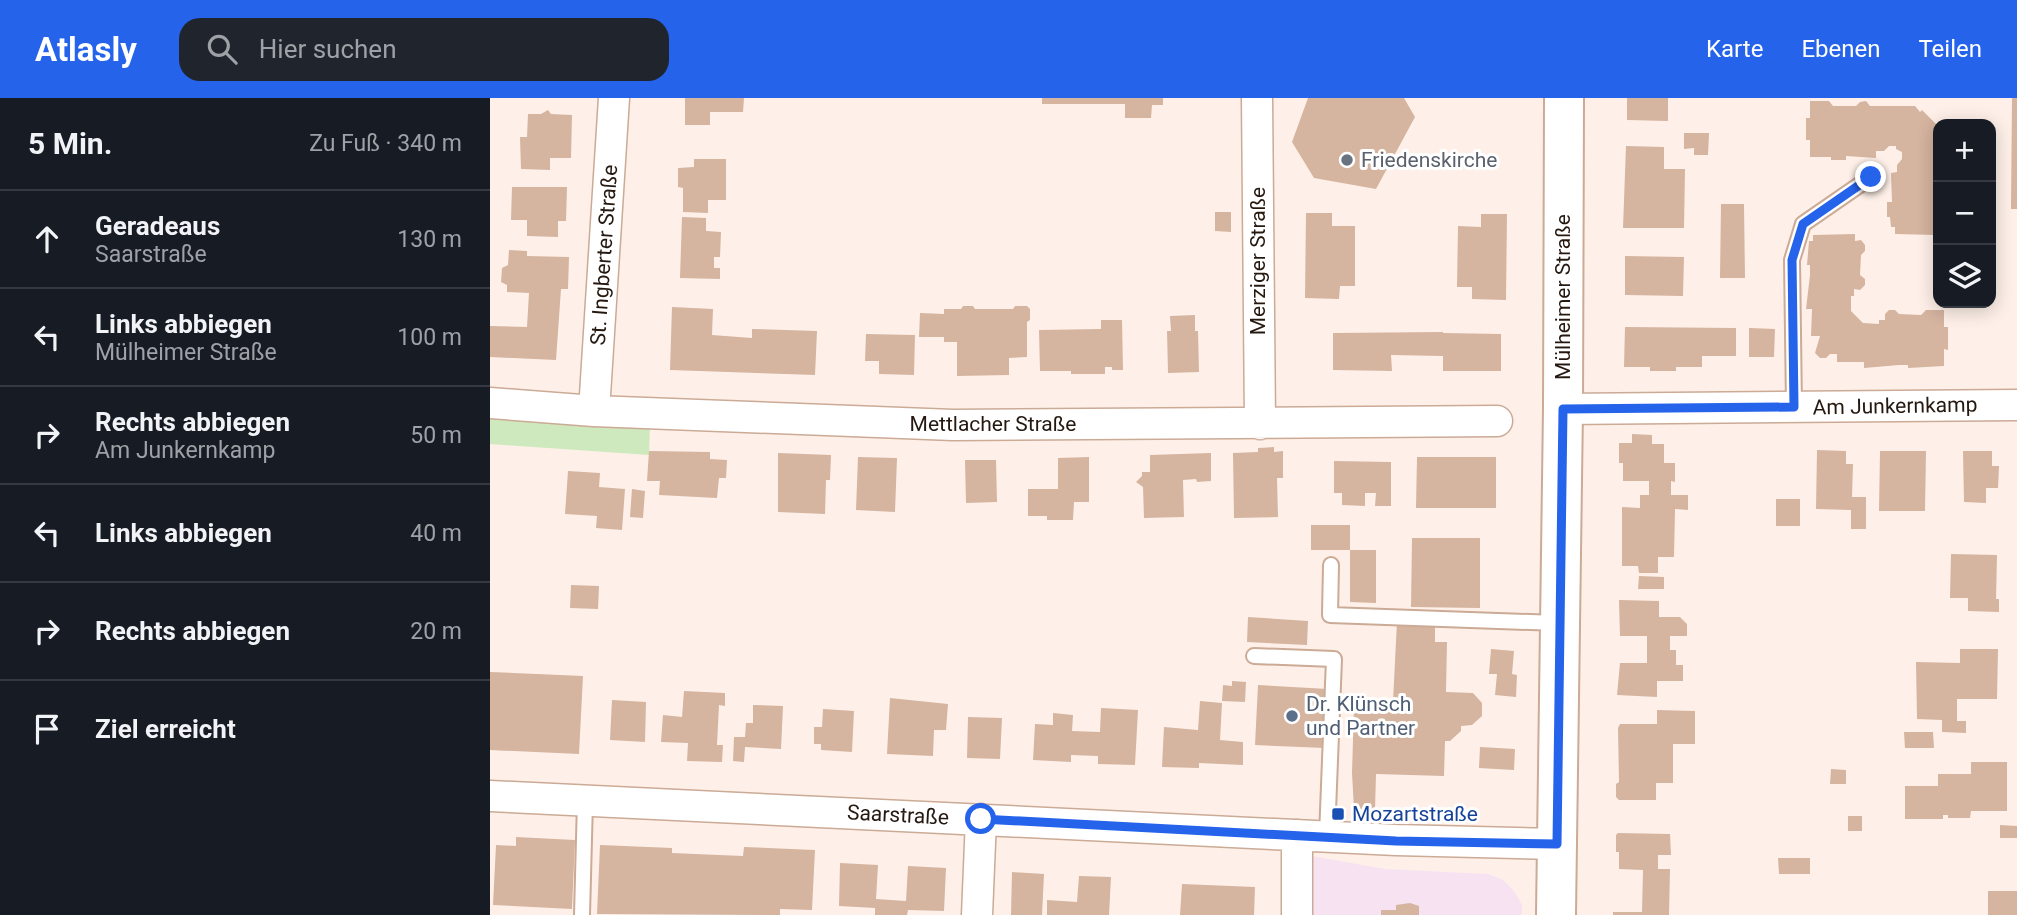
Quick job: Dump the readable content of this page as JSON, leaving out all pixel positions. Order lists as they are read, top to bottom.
{
  "streets": {
    "main road": ["Mülheimer Straße"],
    "street": [
      "St. Ingberter Straße",
      "Merziger Straße",
      "Am Junkernkamp",
      "Mettlacher Straße",
      "Saarstraße"
    ]
  },
  "crossings": [
    ["St. Ingberter Straße", "Mettlacher Straße"],
    ["Merziger Straße", "Mettlacher Straße"],
    ["Mülheimer Straße", "Am Junkernkamp"],
    ["Mülheimer Straße", "Saarstraße"]
  ],
  "places": {
    "other": ["Friedenskirche", "Dr. Klünsch und Partner"],
    "transit": ["Mozartstraße"]
  },
  "page": {
    "header": "Atlasly",
    "search": "Hier suchen",
    "nav": ["Karte", "Ebenen", "Teilen"],
    "heading": ["5 Min.", "Zu Fuß · 340 m"],
    "map_buttons": ["+", "−"],
    "list": [
      ["Geradeaus", "Saarstraße", "130 m"],
      ["Links abbiegen", "Mülheimer Straße", "100 m"],
      ["Rechts abbiegen", "Am Junkernkamp", "50 m"],
      ["Links abbiegen", "40 m"],
      ["Rechts abbiegen", "20 m"],
      "Ziel erreicht"
    ]
  }
}
